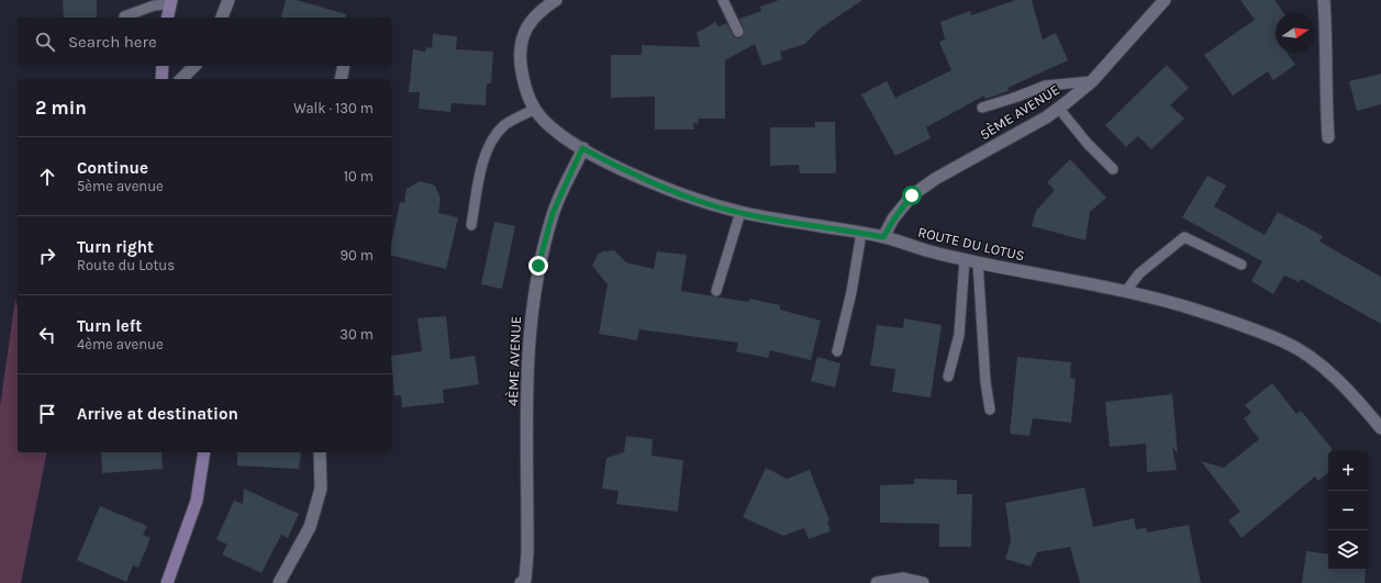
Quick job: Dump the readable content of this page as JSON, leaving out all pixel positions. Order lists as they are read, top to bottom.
{
  "streets": {
    "street": ["5ÈME AVENUE", "ROUTE DU LOTUS", "4ÈME AVENUE"]
  },
  "crossings": [
    ["5ÈME AVENUE", "ROUTE DU LOTUS"],
    ["ROUTE DU LOTUS", "4ÈME AVENUE"]
  ],
  "north": "right",
  "page": {
    "search": "Search here",
    "heading": ["2 min", "Walk · 130 m"],
    "list": [
      ["Continue", "5ème avenue", "10 m"],
      ["Turn right", "Route du Lotus", "90 m"],
      ["Turn left", "4ème avenue", "30 m"],
      "Arrive at destination"
    ],
    "map_buttons": ["+", "−"]
  }
}
